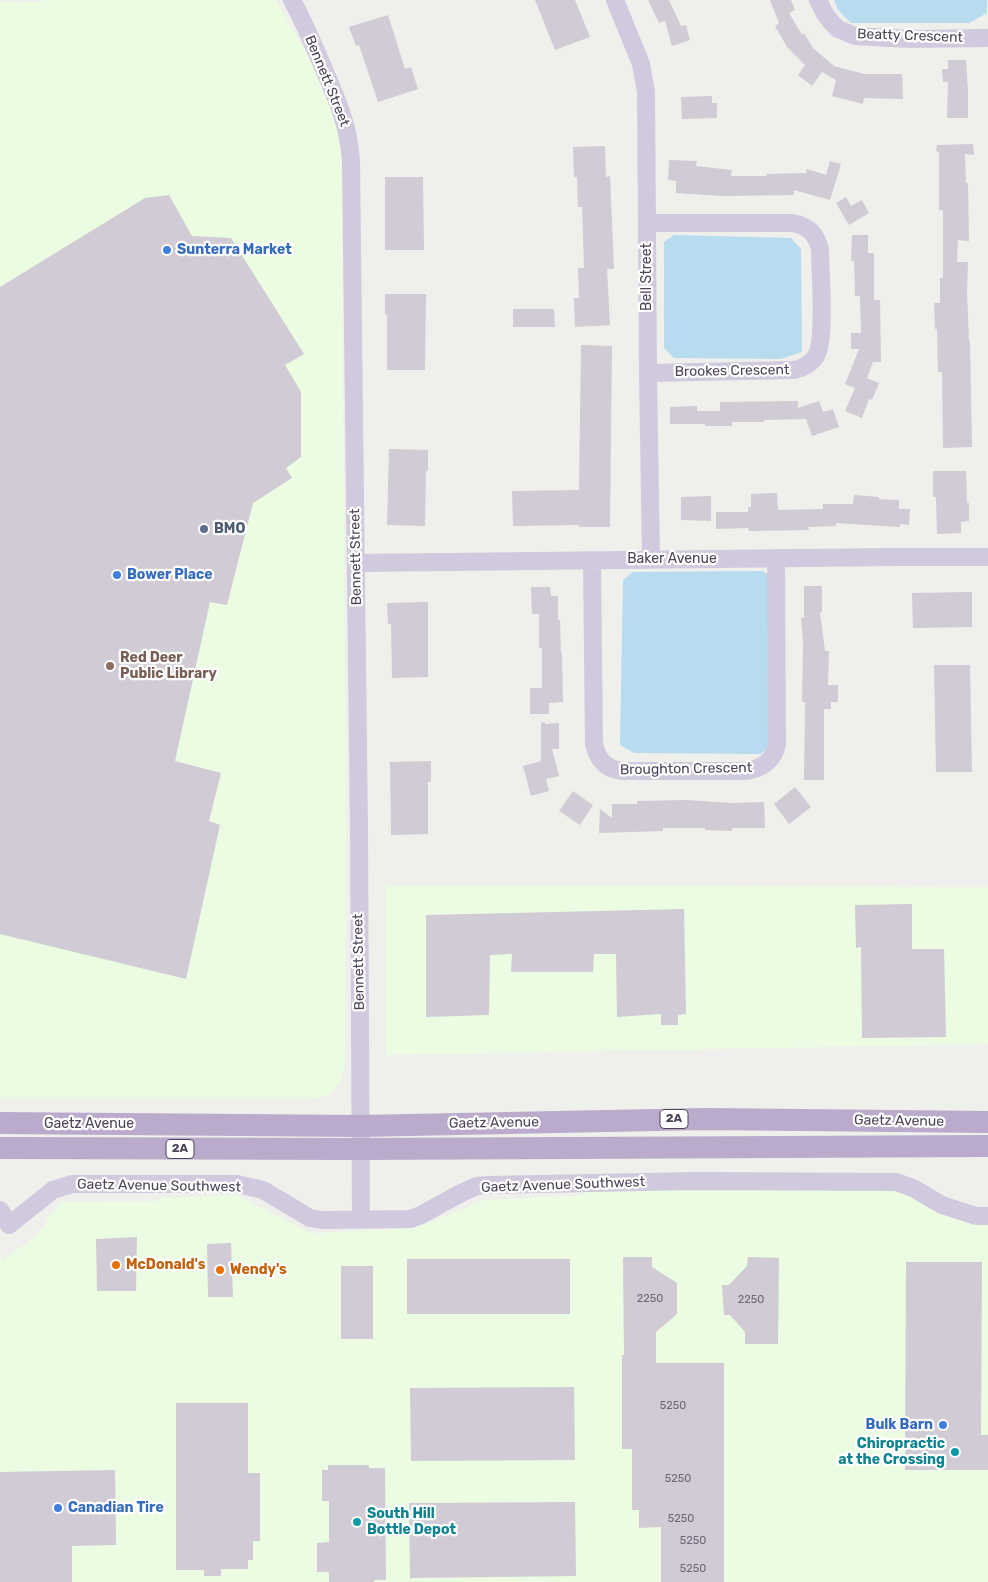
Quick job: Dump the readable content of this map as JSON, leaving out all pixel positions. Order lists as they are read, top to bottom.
{
  "streets": {
    "main road": ["2A", "Gaetz Avenue"],
    "street": [
      "Beatty Crescent",
      "Bennett Street",
      "Bell Street",
      "Brookes Crescent",
      "Baker Avenue",
      "Broughton Crescent",
      "Gaetz Avenue Southwest"
    ]
  },
  "crossings": [
    ["Bennett Street", "Baker Avenue"],
    ["Bennett Street", "Gaetz Avenue"],
    ["Bell Street", "Brookes Crescent"],
    ["Bell Street", "Baker Avenue"],
    ["Baker Avenue", "Broughton Crescent"]
  ],
  "places": [
    "Sunterra Market",
    "BMO",
    "Bower Place",
    "Red Deer Public Library",
    "McDonald's",
    "Wendy's",
    "Bulk Barn",
    "Chiropractic at the Crossing",
    "Canadian Tire",
    "South Hill Bottle Depot"
  ],
  "house_numbers": [
    "2250",
    "2250",
    "5250",
    "5250",
    "5250",
    "5250",
    "5250"
  ]
}
